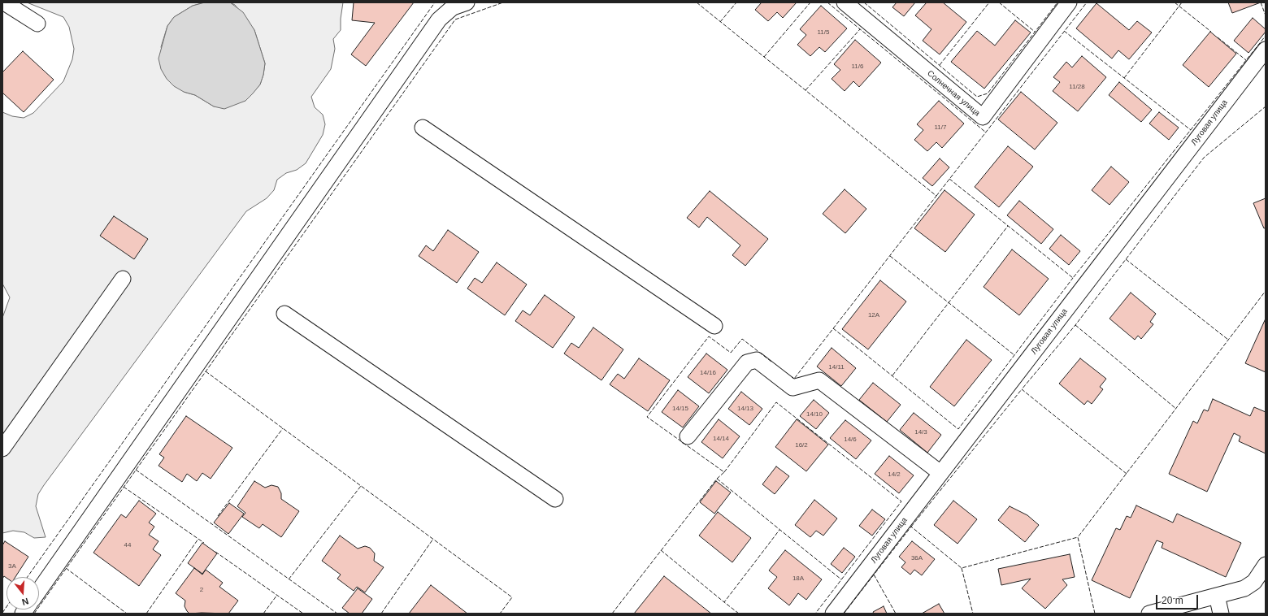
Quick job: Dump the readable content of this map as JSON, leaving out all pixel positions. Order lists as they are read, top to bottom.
{
  "streets": {
    "street": ["Солнечная улица", "Луговая улица"]
  },
  "house_numbers": [
    "11/5",
    "11/6",
    "11/28",
    "11/7",
    "12А",
    "14/11",
    "14/16",
    "14/15",
    "14/13",
    "14/10",
    "14/3",
    "14/14",
    "14/6",
    "16/2",
    "14/2",
    "44",
    "36А",
    "3А",
    "18А",
    "2"
  ],
  "scale_bar": "20 m",
  "north": "bottom"
}
